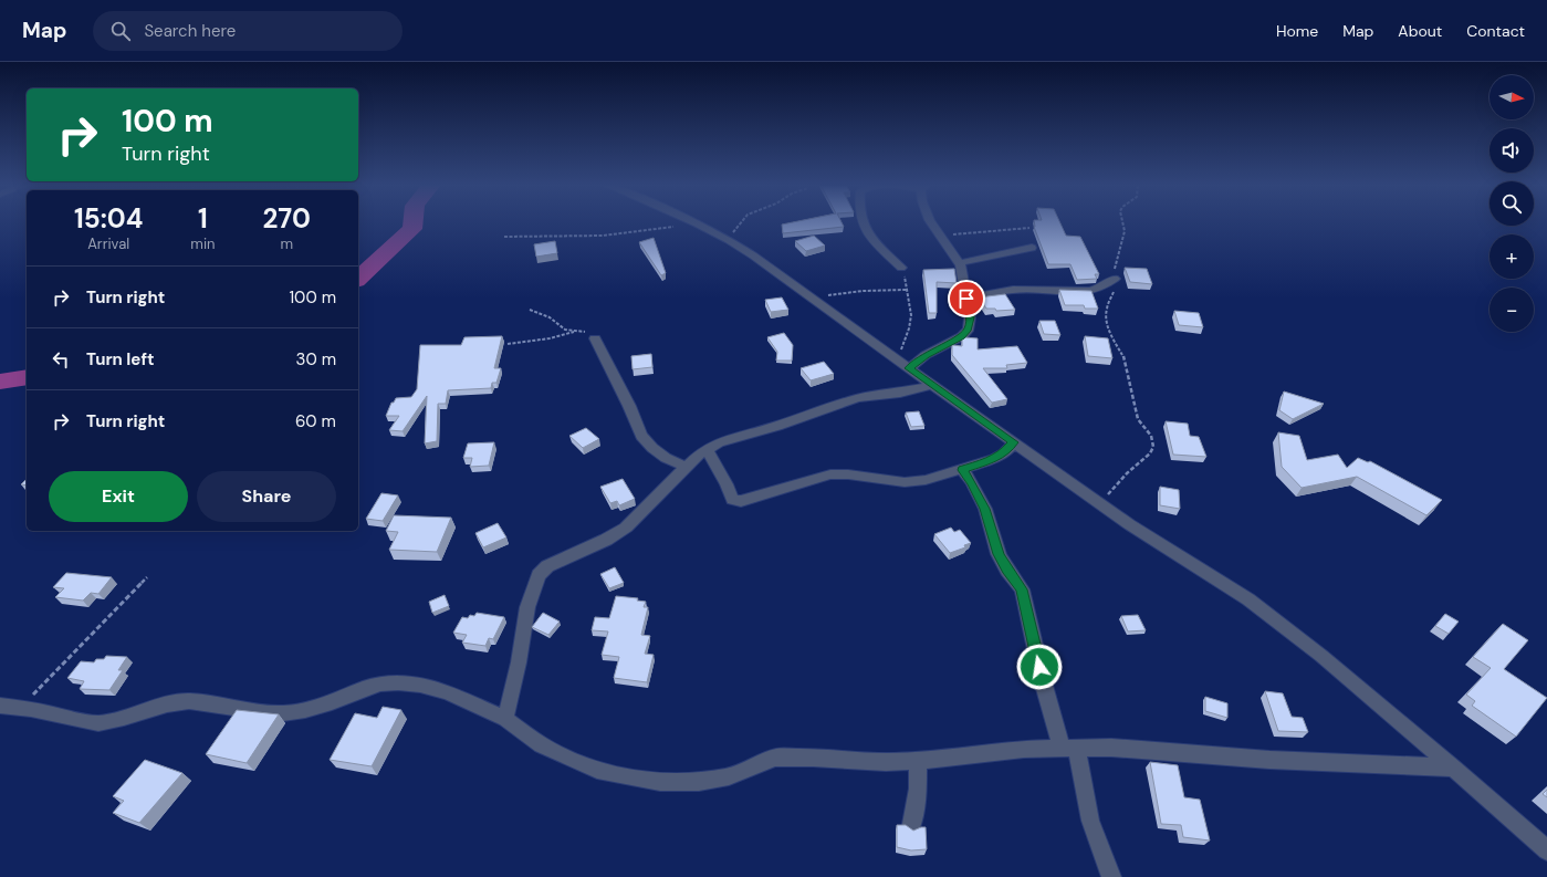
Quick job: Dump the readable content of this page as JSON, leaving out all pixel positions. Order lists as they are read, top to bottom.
{
  "north": "right",
  "page": {
    "header": "Map",
    "search": "Search here",
    "nav": [
      "Home",
      "Map",
      "About",
      "Contact"
    ],
    "map_buttons": ["+", "−"],
    "turn": ["100 m", "Turn right"],
    "eta": [
      "15:04",
      "Arrival",
      "1",
      "min",
      "270",
      "m"
    ],
    "list": [
      {
        "name": "Turn right",
        "value": "100 m"
      },
      {
        "name": "Turn left",
        "value": "30 m"
      },
      {
        "name": "Turn right",
        "value": "60 m"
      }
    ],
    "buttons": ["Exit", "Share"]
  }
}
